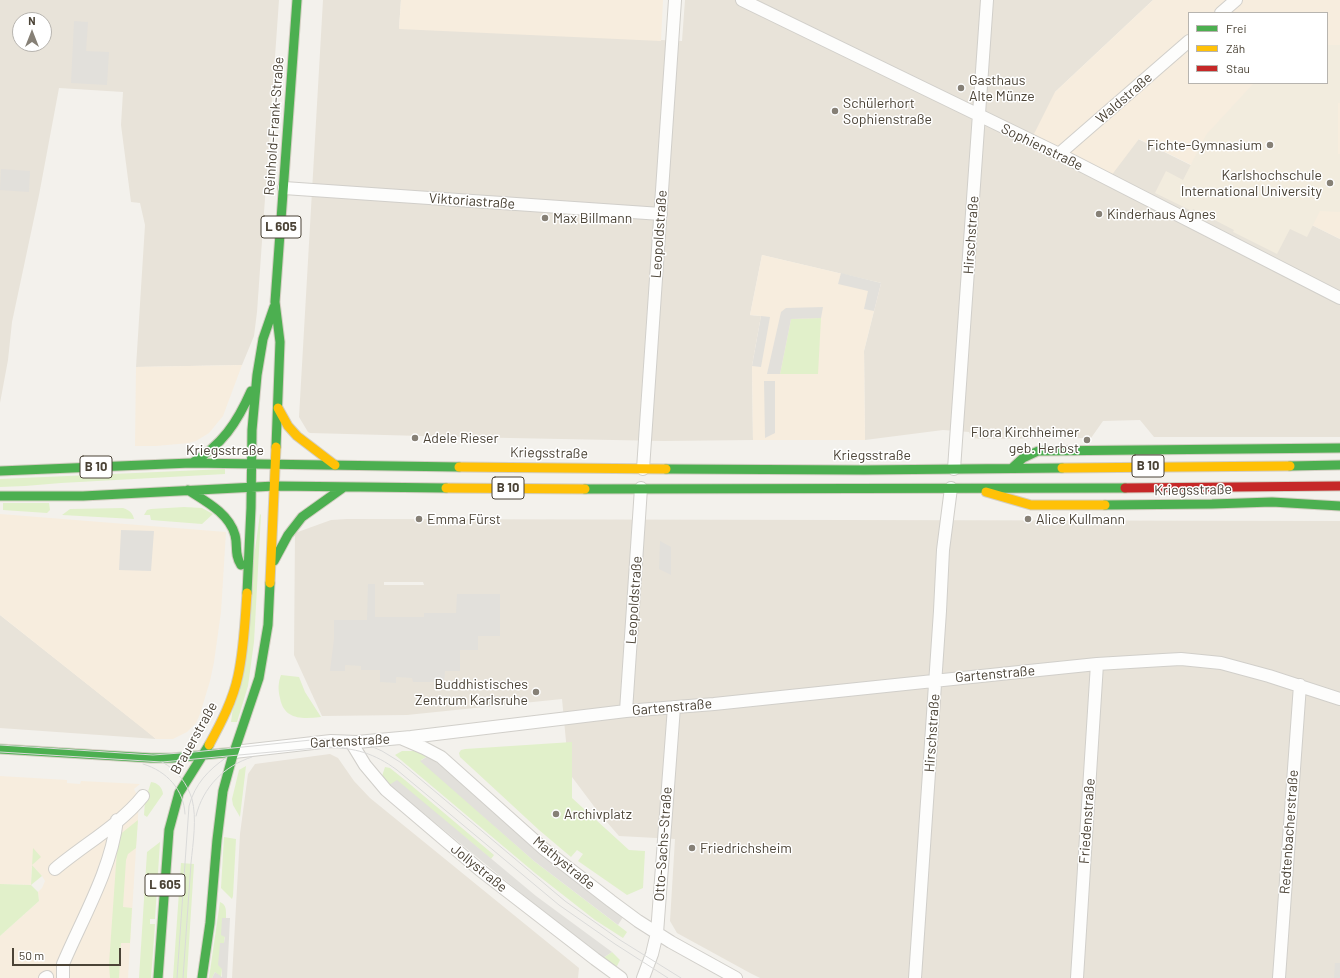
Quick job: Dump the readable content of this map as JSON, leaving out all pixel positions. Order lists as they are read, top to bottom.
{
  "streets": {
    "main road": [
      "Reinhold-Frank-Straße",
      "L 605",
      "Kriegsstraße",
      "B 10",
      "Gartenstraße",
      "Brauerstraße"
    ],
    "street": [
      "Waldstraße",
      "Sophienstraße",
      "Viktoriastraße",
      "Leopoldstraße",
      "Hirschstraße",
      "Friedenstraße",
      "Redtenbacherstraße",
      "Otto-Sachs-Straße",
      "Mathystraße",
      "Jollystraße"
    ]
  },
  "crossings": [
    ["Waldstraße", "Sophienstraße"],
    ["Reinhold-Frank-Straße", "Viktoriastraße"],
    ["Reinhold-Frank-Straße", "L 605"],
    ["Reinhold-Frank-Straße", "Kriegsstraße"],
    ["Reinhold-Frank-Straße", "B 10"],
    ["Reinhold-Frank-Straße", "Brauerstraße"],
    ["Sophienstraße", "Hirschstraße"],
    ["Viktoriastraße", "Leopoldstraße"],
    ["L 605", "B 10"],
    ["L 605", "Gartenstraße"],
    ["Leopoldstraße", "Kriegsstraße"],
    ["Leopoldstraße", "B 10"],
    ["Leopoldstraße", "Gartenstraße"],
    ["Hirschstraße", "Kriegsstraße"],
    ["Hirschstraße", "B 10"],
    ["Hirschstraße", "Gartenstraße"],
    ["Kriegsstraße", "B 10"],
    ["B 10", "Brauerstraße"],
    ["Gartenstraße", "Brauerstraße"],
    ["Gartenstraße", "Friedenstraße"],
    ["Gartenstraße", "Redtenbacherstraße"],
    ["Gartenstraße", "Otto-Sachs-Straße"],
    ["Gartenstraße", "Mathystraße"],
    ["Gartenstraße", "Jollystraße"],
    ["Otto-Sachs-Straße", "Mathystraße"]
  ],
  "places": [
    "Gasthaus Alte Münze",
    "Schülerhort Sophienstraße",
    "Fichte-Gymnasium",
    "Karlshochschule International University",
    "Kinderhaus Agnes",
    "Max Billmann",
    "Adele Rieser",
    "Flora Kirchheimer geb. Herbst",
    "Emma Fürst",
    "Alice Kullmann",
    "Buddhistisches Zentrum Karlsruhe",
    "Archivplatz",
    "Friedrichsheim"
  ],
  "legend": ["Frei", "Zäh", "Stau"],
  "scale_bar": "50 m",
  "north": "top"
}
